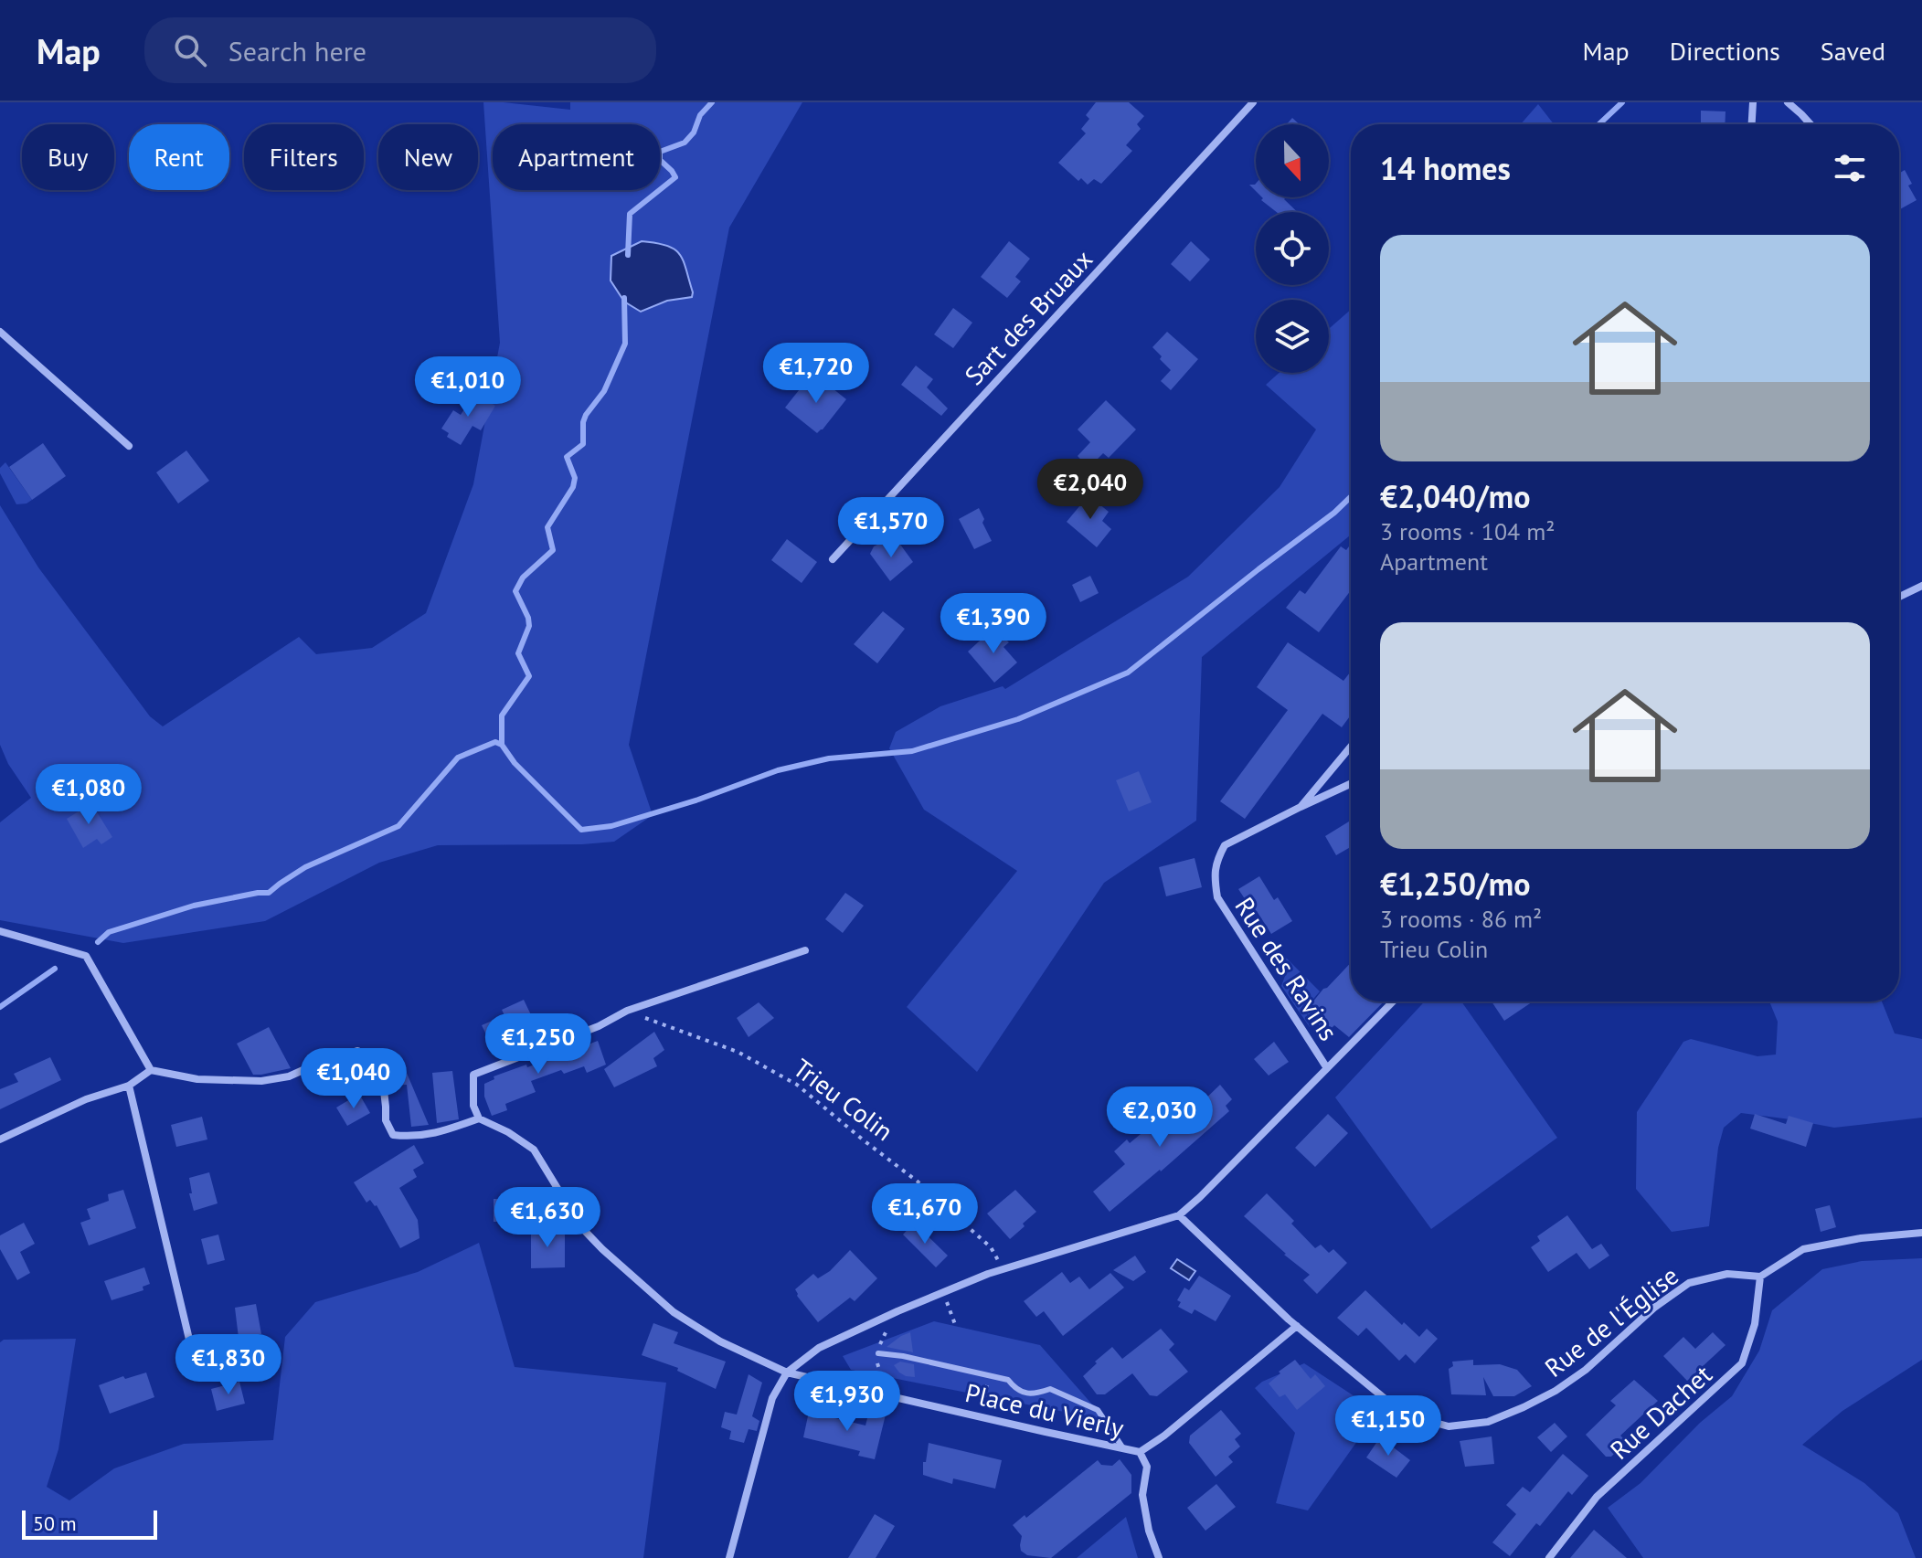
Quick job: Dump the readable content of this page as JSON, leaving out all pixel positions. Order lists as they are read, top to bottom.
{
  "streets": {
    "street": [
      "Sart des Bruaux",
      "Rue des Ravins",
      "Rue de l'Église",
      "Place du Vierly",
      "Rue Dachet"
    ],
    "path": ["Trieu Colin"]
  },
  "crossings": [
    ["Rue de l'Église", "Place du Vierly"],
    ["Rue de l'Église", "Rue Dachet"]
  ],
  "scale_bar": "50 m",
  "north": "bottom",
  "page": {
    "header": "Map",
    "search": "Search here",
    "nav": ["Map", "Directions", "Saved"],
    "chip": [
      "Buy",
      "Rent",
      "Filters",
      "New",
      "Apartment"
    ],
    "heading": "14 homes",
    "list": [
      {
        "name": "€2,040/mo",
        "note": "3 rooms · 104 m² · Apartment"
      },
      {
        "name": "€1,250/mo",
        "note": "3 rooms · 86 m² · Trieu Colin"
      }
    ],
    "price": [
      "€1,720",
      "€1,010",
      "€2,040",
      "€1,570",
      "€1,390",
      "€1,080",
      "€1,250",
      "€1,040",
      "€2,030",
      "€1,670",
      "€1,630",
      "€1,830",
      "€1,930",
      "€1,150"
    ],
    "scale": "50 m"
  }
}
